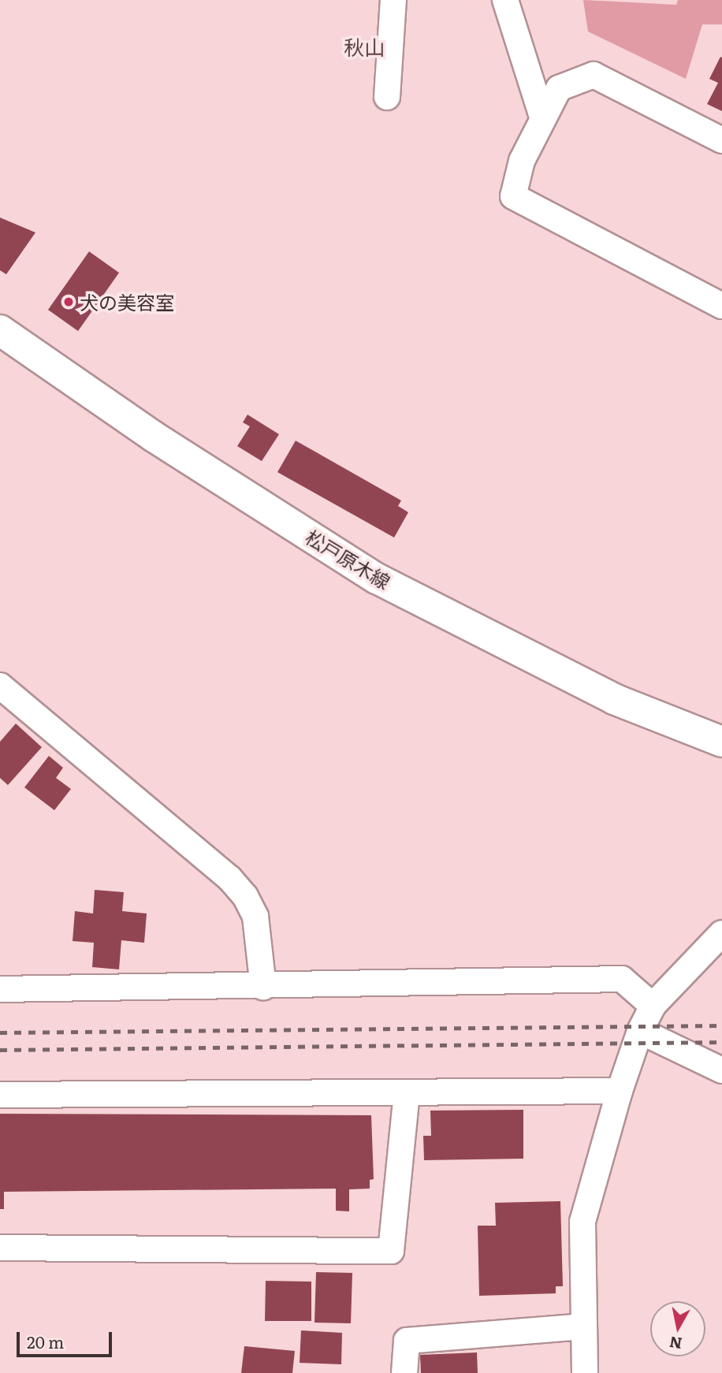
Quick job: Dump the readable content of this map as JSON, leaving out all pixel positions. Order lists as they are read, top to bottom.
{
  "streets": {
    "main road": ["松戸原木線"]
  },
  "districts": ["秋山"],
  "places": ["犬の美容室"],
  "scale_bar": "20 m",
  "north": "bottom"
}
